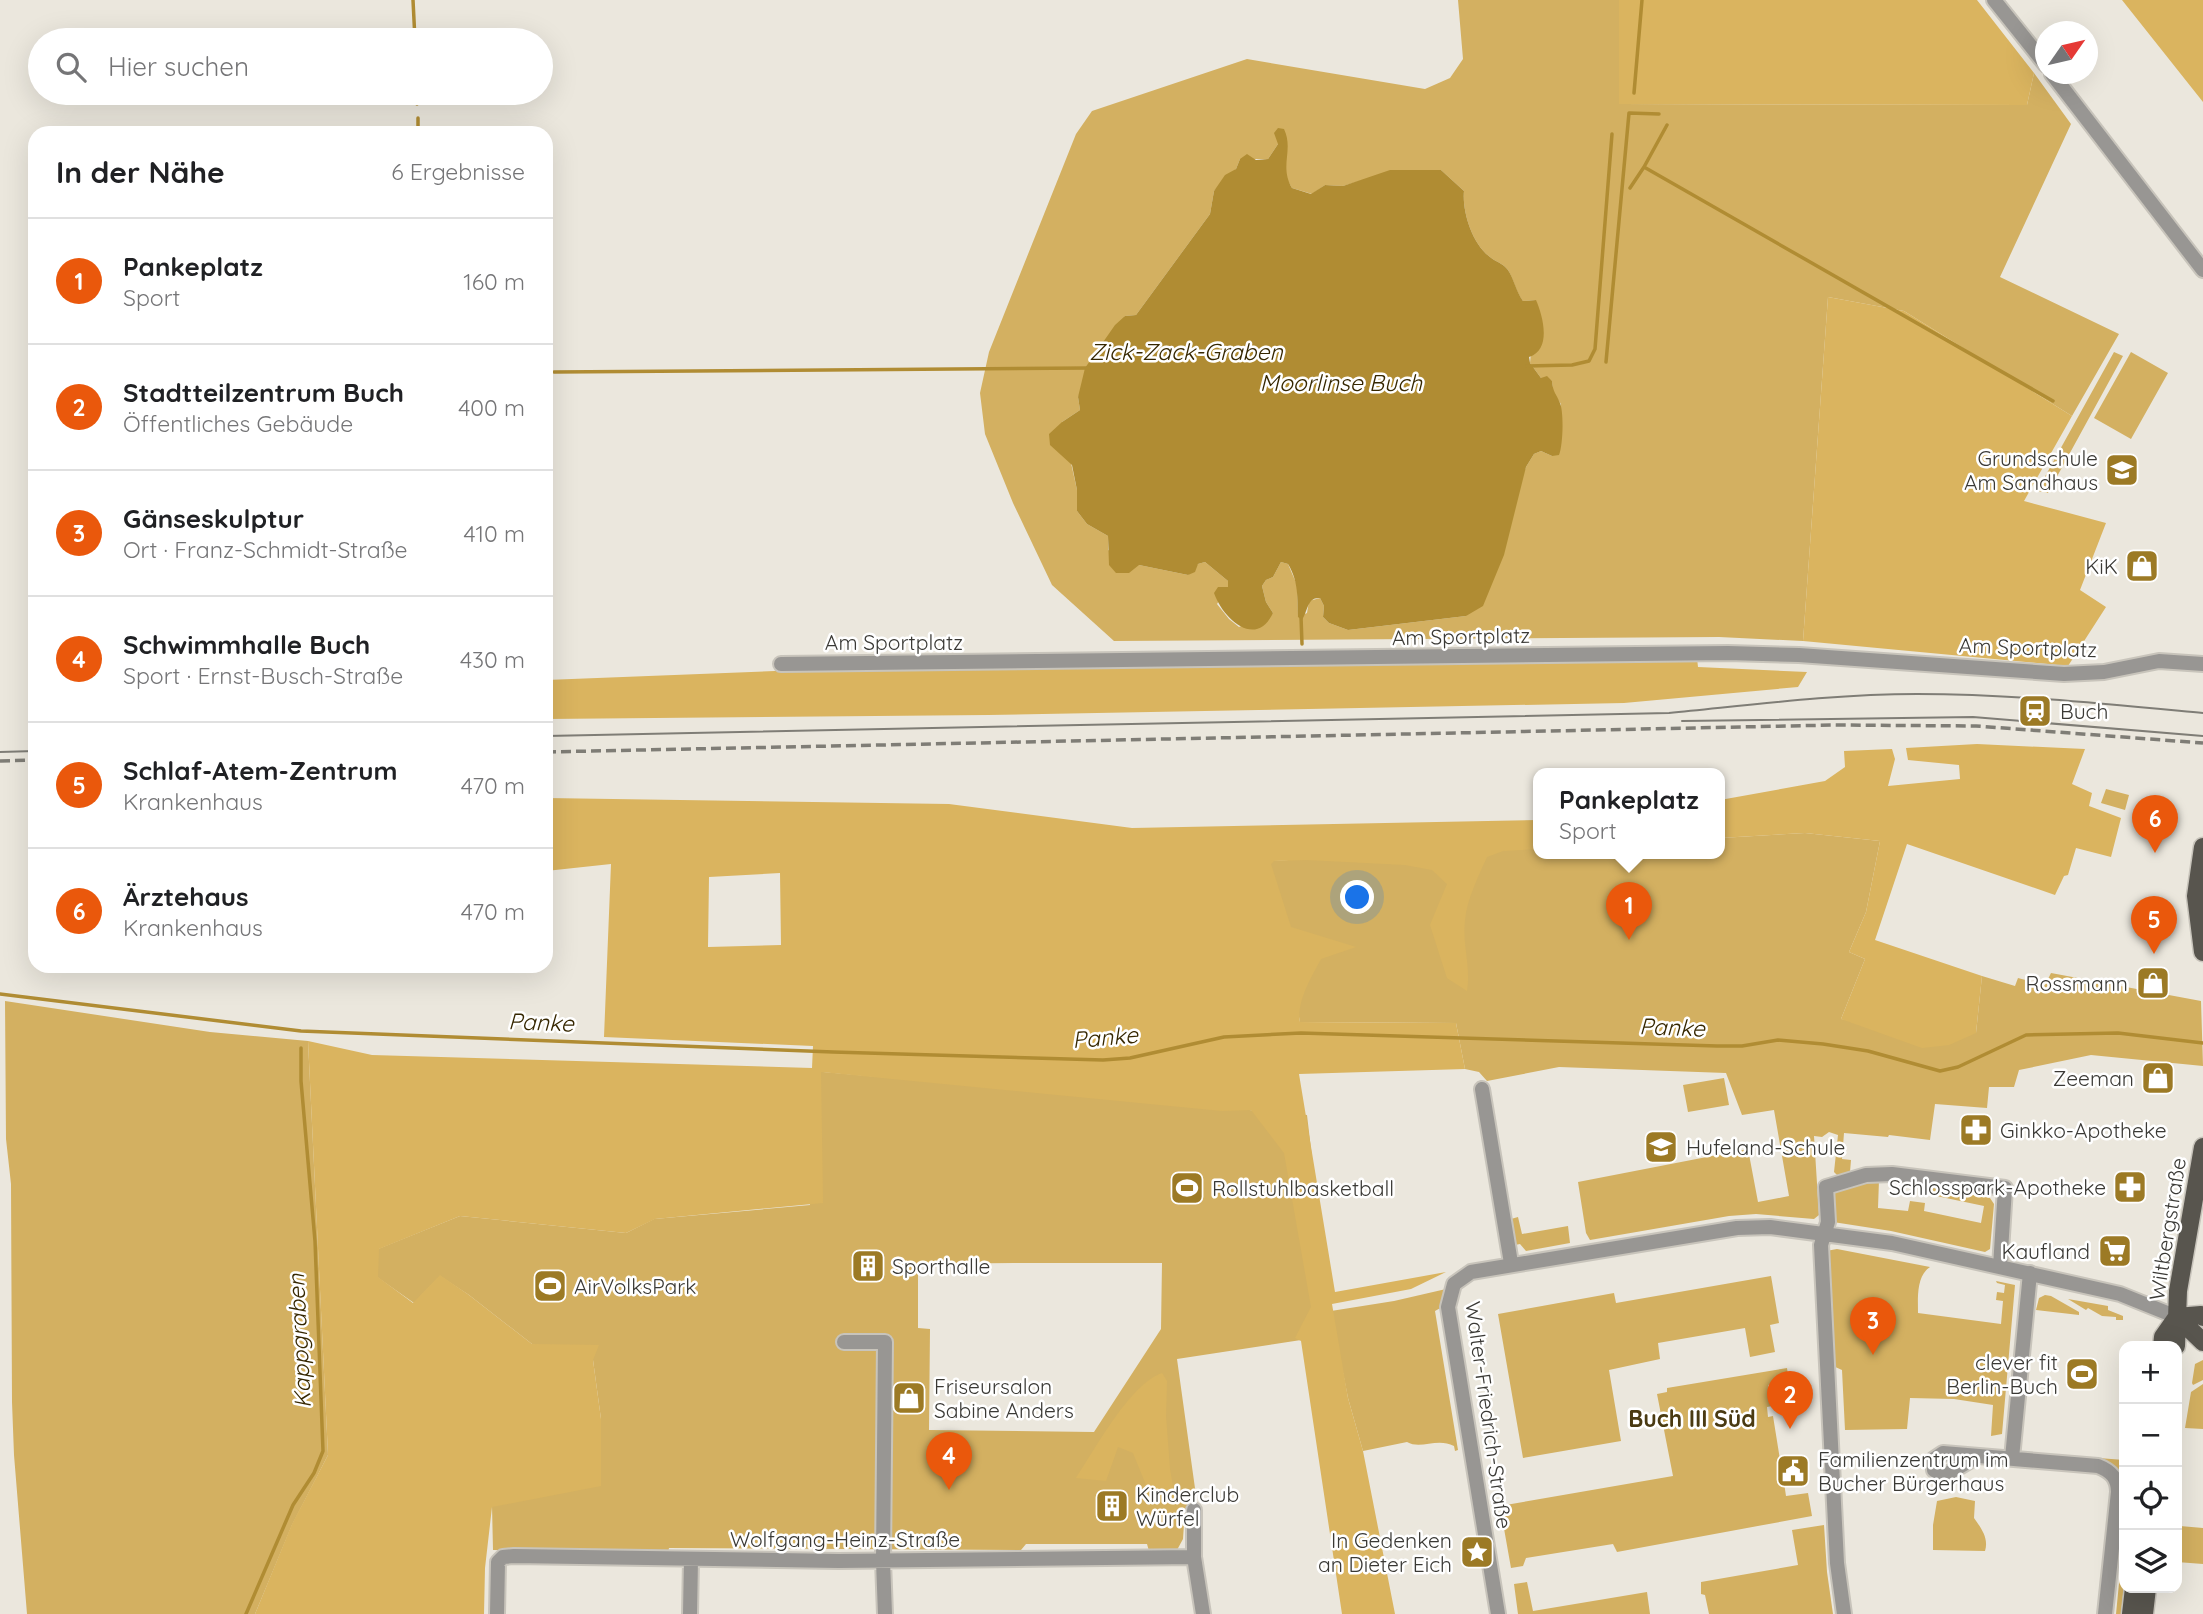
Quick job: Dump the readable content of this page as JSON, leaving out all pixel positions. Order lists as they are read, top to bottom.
{
  "streets": {
    "main road": ["Wiltbergstraße"],
    "street": ["Am Sportplatz", "Walter-Friedrich-Straße", "Wolfgang-Heinz-Straße"]
  },
  "crossings": [
    ["Wiltbergstraße", "Walter-Friedrich-Straße"]
  ],
  "districts": ["Buch III Süd"],
  "water": [
    "Zick-Zack-Graben",
    "Moorlinse Buch",
    "Panke",
    "Kappgraben"
  ],
  "places": {
    "school or university": ["Grundschule Am Sandhaus", "Hufeland-Schule"],
    "shop": [
      "KiK",
      "Rossmann",
      "Zeeman",
      "Friseursalon Sabine Anders"
    ],
    "station": ["Buch"],
    "pharmacy": ["Ginkko-Apotheke", "Schlosspark-Apotheke"],
    "sports": ["Rollstuhlbasketball", "AirVolksPark", "clever fit Berlin-Buch"],
    "supermarket": ["Kaufland"],
    "building": ["Sporthalle", "Kinderclub Würfel"],
    "public building": ["Familienzentrum im Bucher Bürgerhaus"],
    "place": ["In Gedenken an Dieter Eich"]
  },
  "north": "top right",
  "page": {
    "search": "Hier suchen",
    "heading": ["In der Nähe", "6 Ergebnisse"],
    "list": [
      {
        "mark": "1",
        "name": "Pankeplatz",
        "note": "Sport",
        "value": "160 m"
      },
      {
        "mark": "2",
        "name": "Stadtteilzentrum Buch",
        "note": "Öffentliches Gebäude",
        "value": "400 m"
      },
      {
        "mark": "3",
        "name": "Gänseskulptur",
        "note": "Ort · Franz-Schmidt-Straße",
        "value": "410 m"
      },
      {
        "mark": "4",
        "name": "Schwimmhalle Buch",
        "note": "Sport · Ernst-Busch-Straße",
        "value": "430 m"
      },
      {
        "mark": "5",
        "name": "Schlaf-Atem-Zentrum",
        "note": "Krankenhaus",
        "value": "470 m"
      },
      {
        "mark": "6",
        "name": "Ärztehaus",
        "note": "Krankenhaus",
        "value": "470 m"
      }
    ],
    "popup": ["Pankeplatz", "Sport"],
    "pins": [
      "6",
      "1",
      "5",
      "3",
      "2",
      "4"
    ],
    "map_buttons": ["+", "−"]
  }
}
